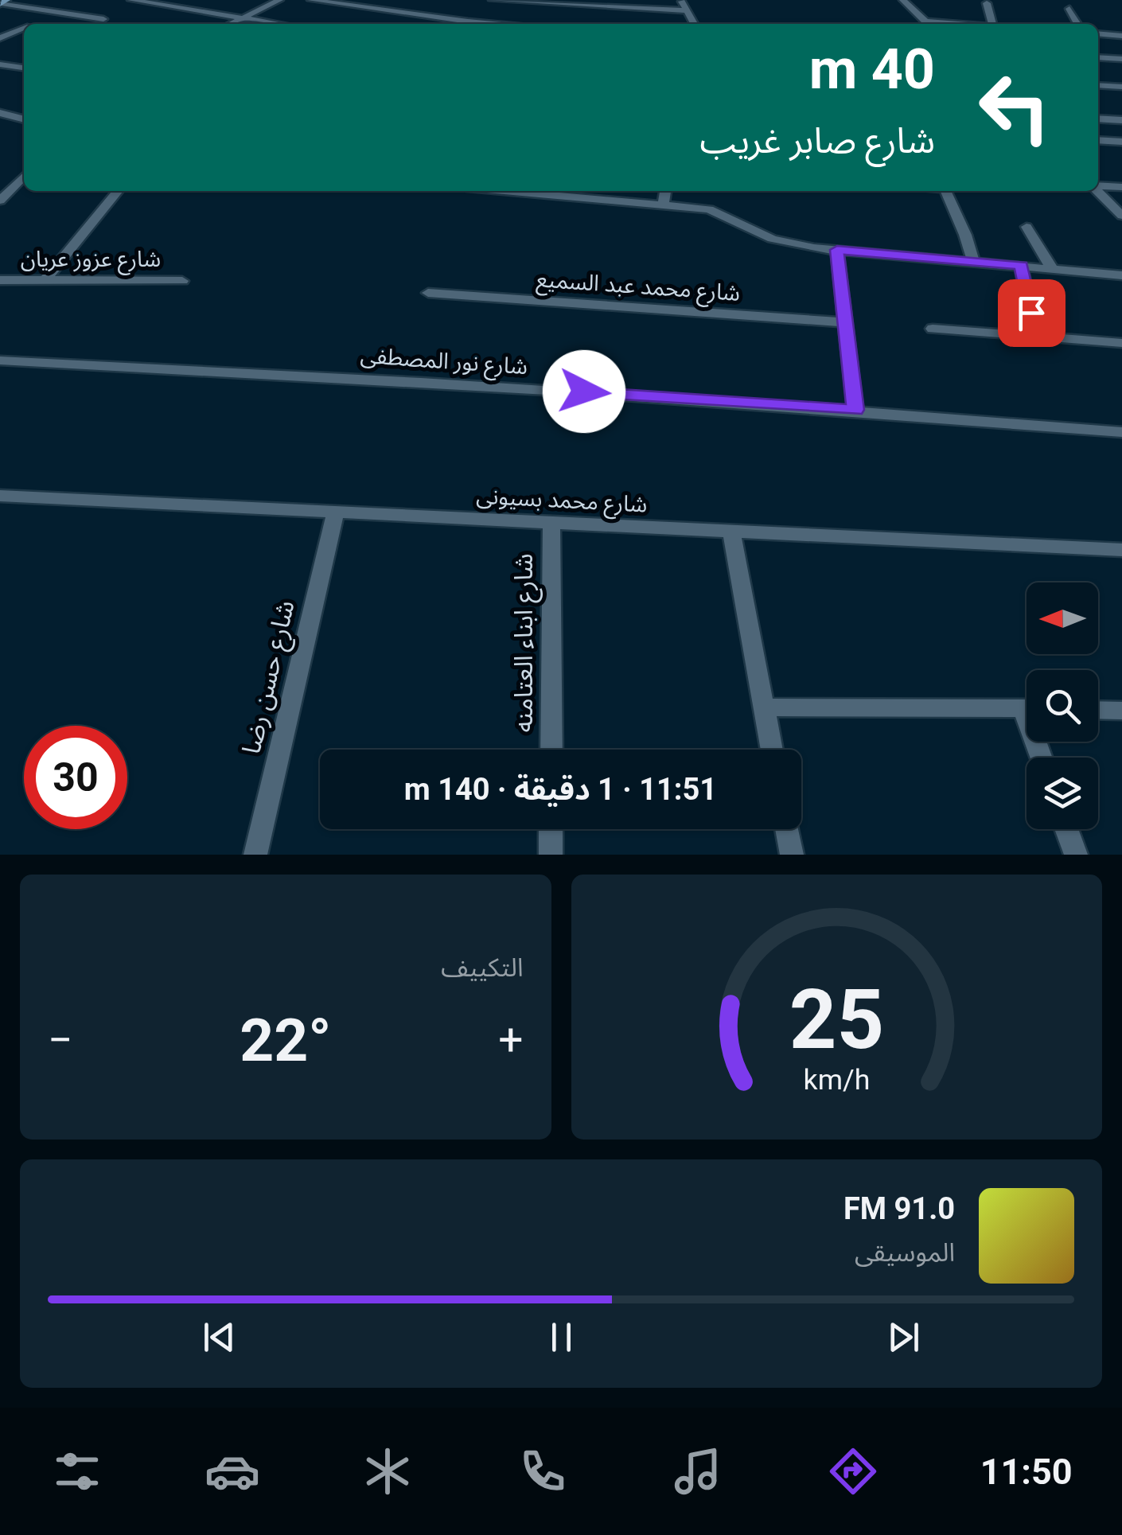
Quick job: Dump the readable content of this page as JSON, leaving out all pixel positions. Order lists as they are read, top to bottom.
{
  "streets": {
    "street": [
      "شارع عزوز عريان",
      "شارع محمد عبد السميع",
      "شارع نور المصطفى",
      "شارع محمد بسيونى",
      "شارع ابناء العتامنه",
      "شارع حسن رضا"
    ]
  },
  "crossings": [
    ["شارع محمد بسيونى", "شارع ابناء العتامنه"],
    ["شارع محمد بسيونى", "شارع حسن رضا"]
  ],
  "north": "left",
  "page": {
    "turn": ["40 m", "شارع صابر غريب"],
    "limit": "30",
    "trip": "11:51 · 1 دقيقة · 140 m",
    "tile": "التكييف",
    "heat": ["−", "22°", "+"],
    "song": ["91.0 FM", "الموسيقى"],
    "tabs": "11:50",
    "gauge": ["25", "km/h"]
  }
}
